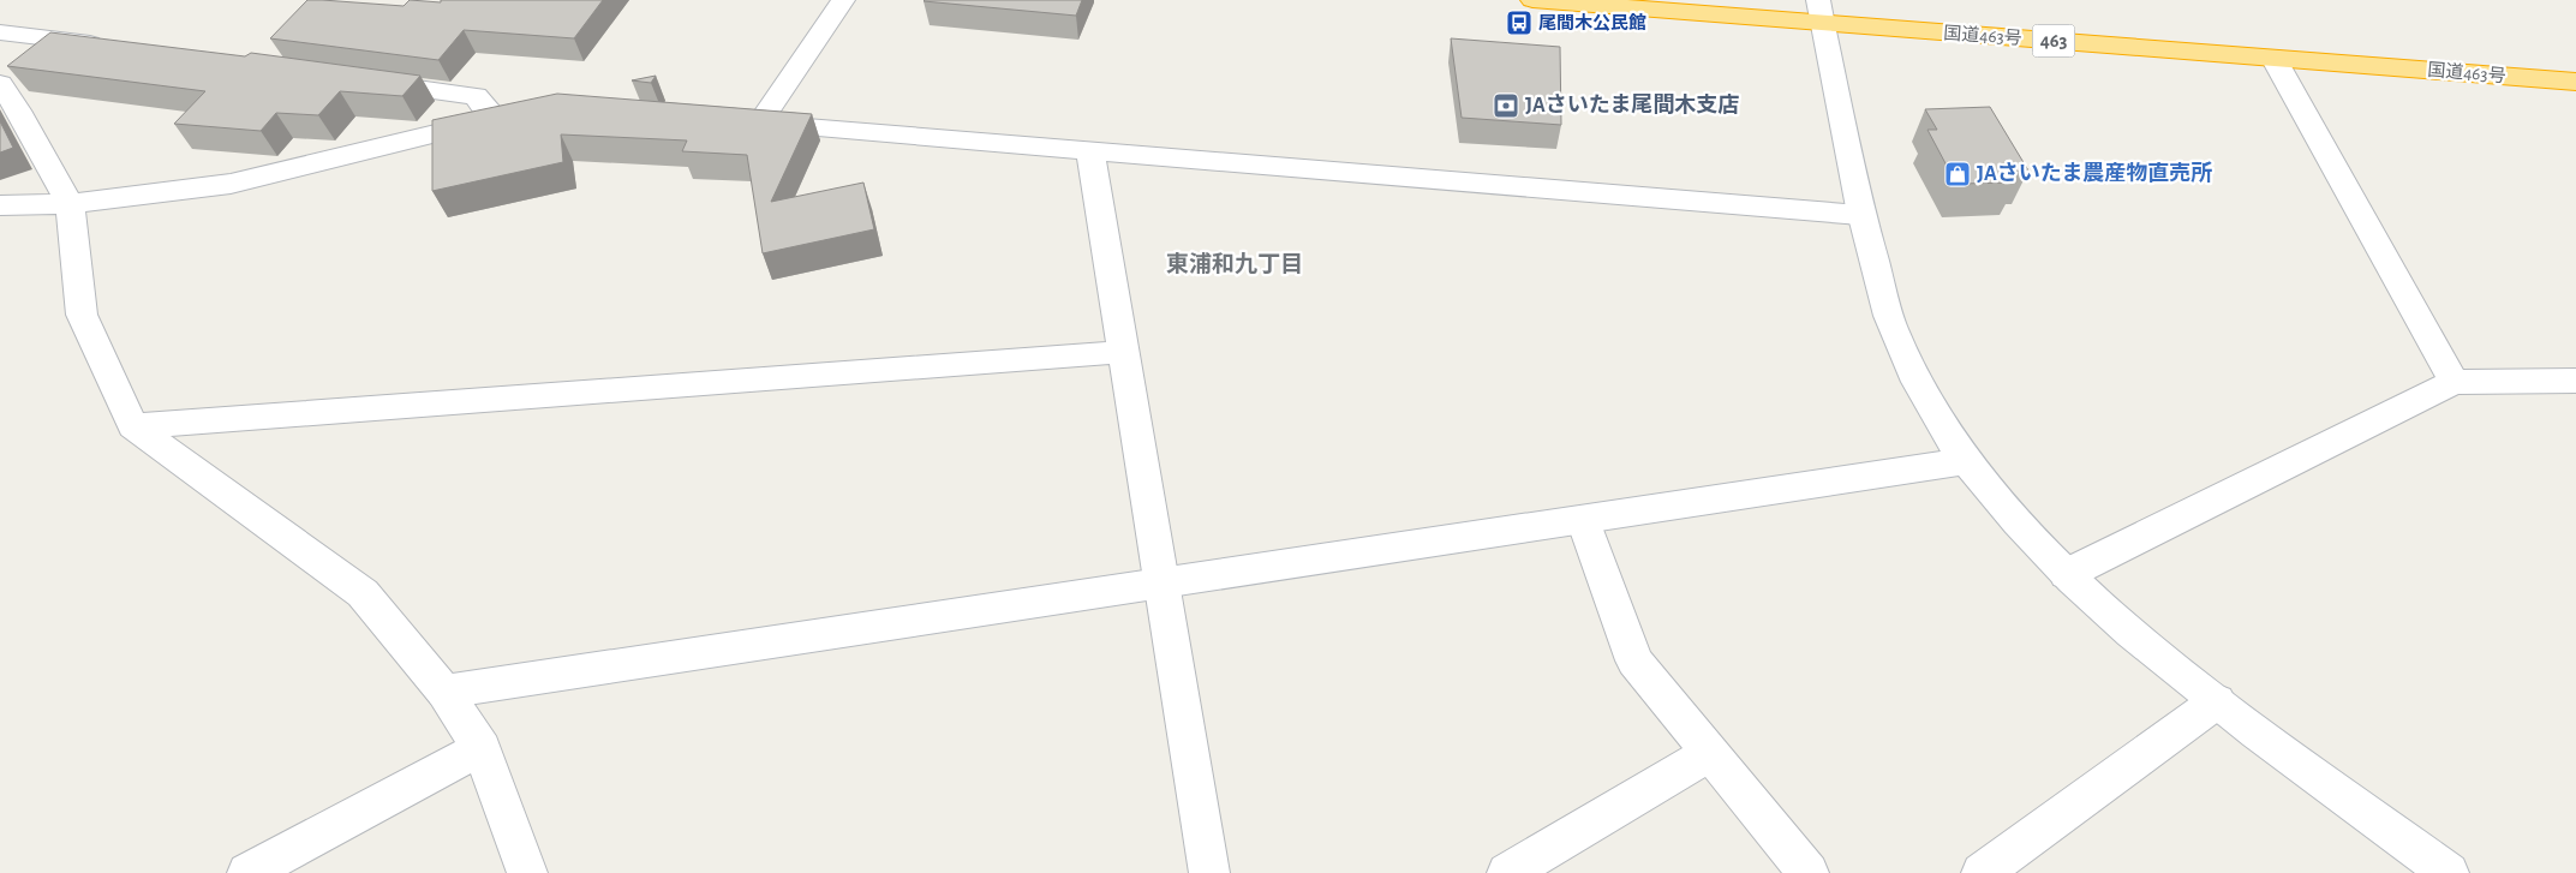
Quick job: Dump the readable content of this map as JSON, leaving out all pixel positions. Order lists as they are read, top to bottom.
{
  "streets": {
    "highway": ["国道463号", "463"]
  },
  "districts": ["東浦和九丁目"],
  "places": {
    "bus stop": ["尾間木公民館"],
    "bank": ["JAさいたま尾間木支店"],
    "shop": ["JAさいたま農産物直売所"]
  }
}
